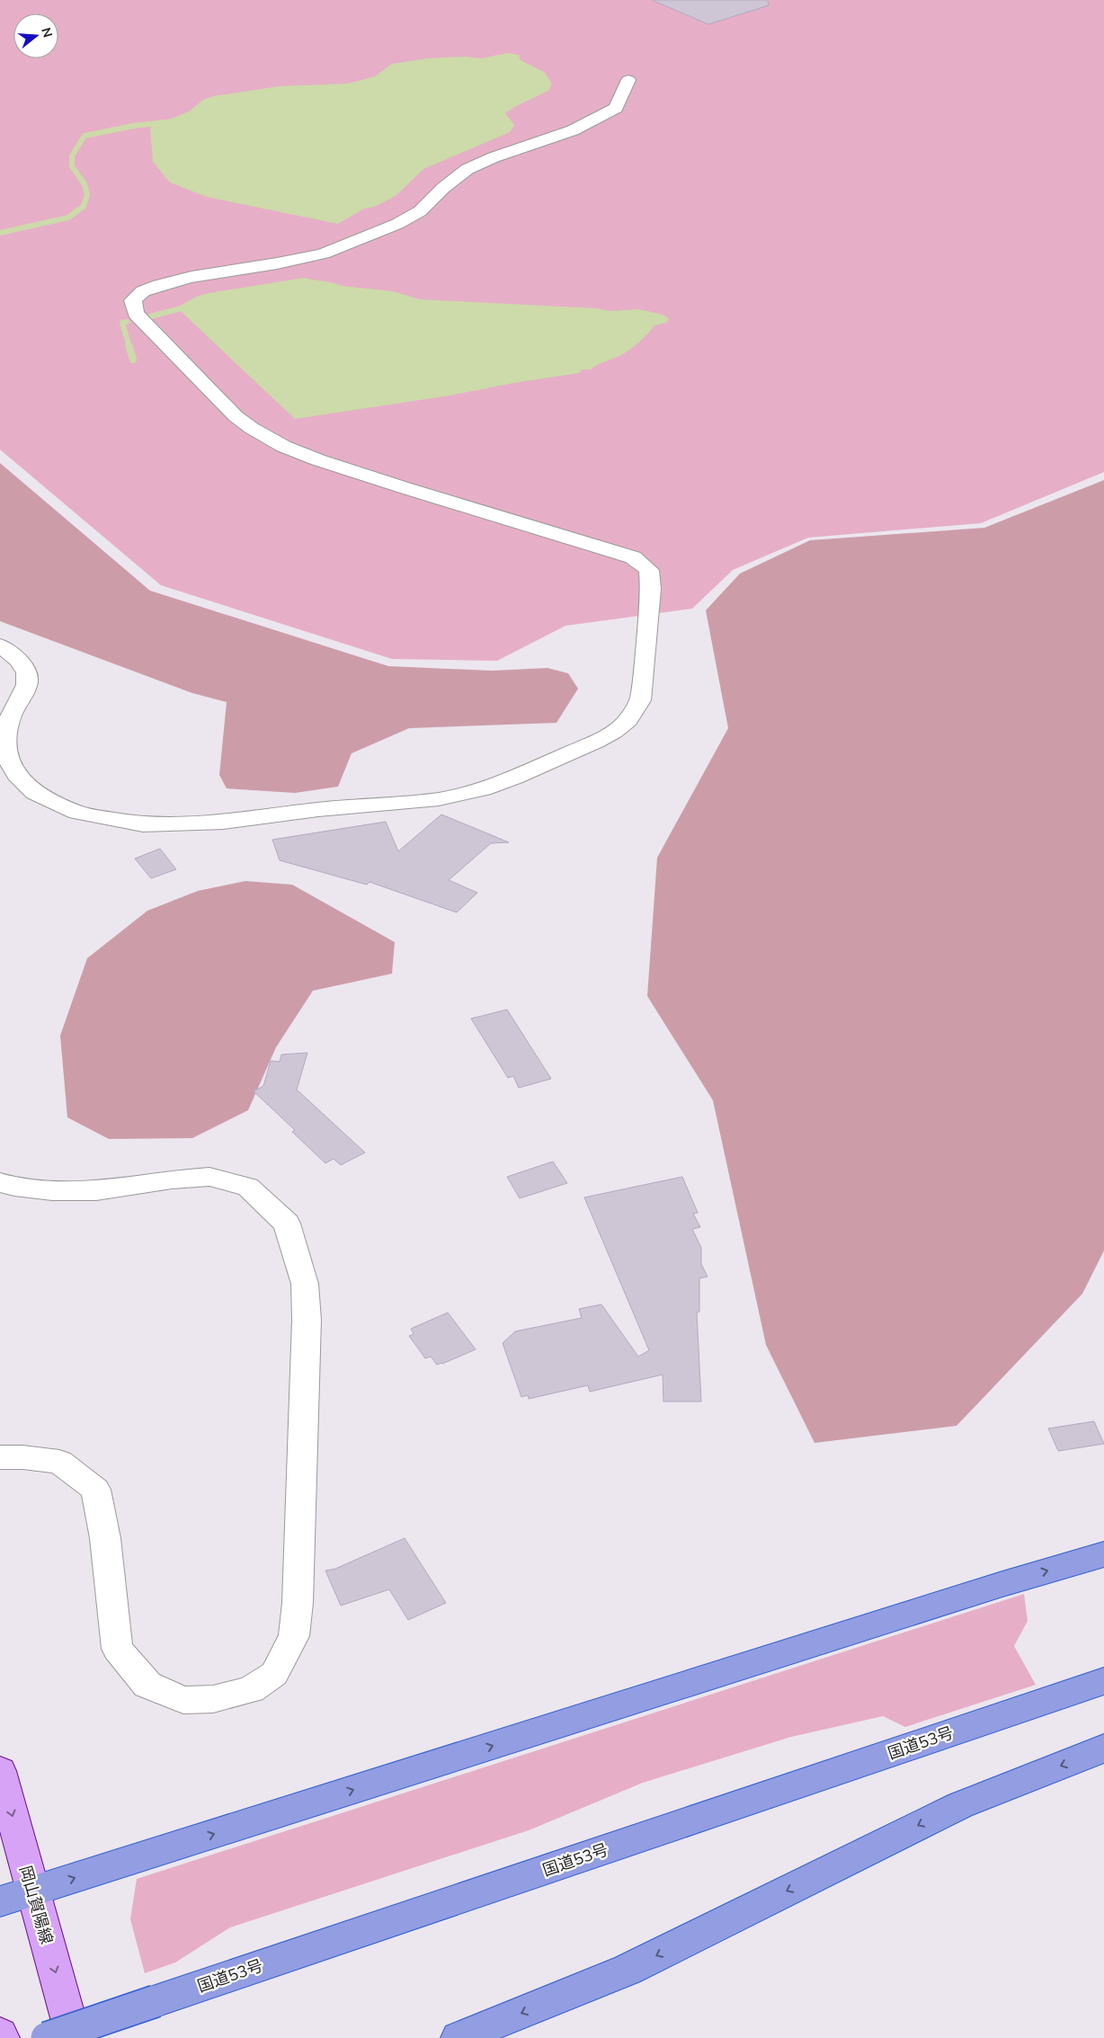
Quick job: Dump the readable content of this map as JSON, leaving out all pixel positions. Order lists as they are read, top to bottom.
{
  "streets": {
    "highway": ["国道53号"],
    "main road": ["岡山賀陽線"]
  },
  "one_way": ["岡山賀陽線"],
  "north": "right"
}
